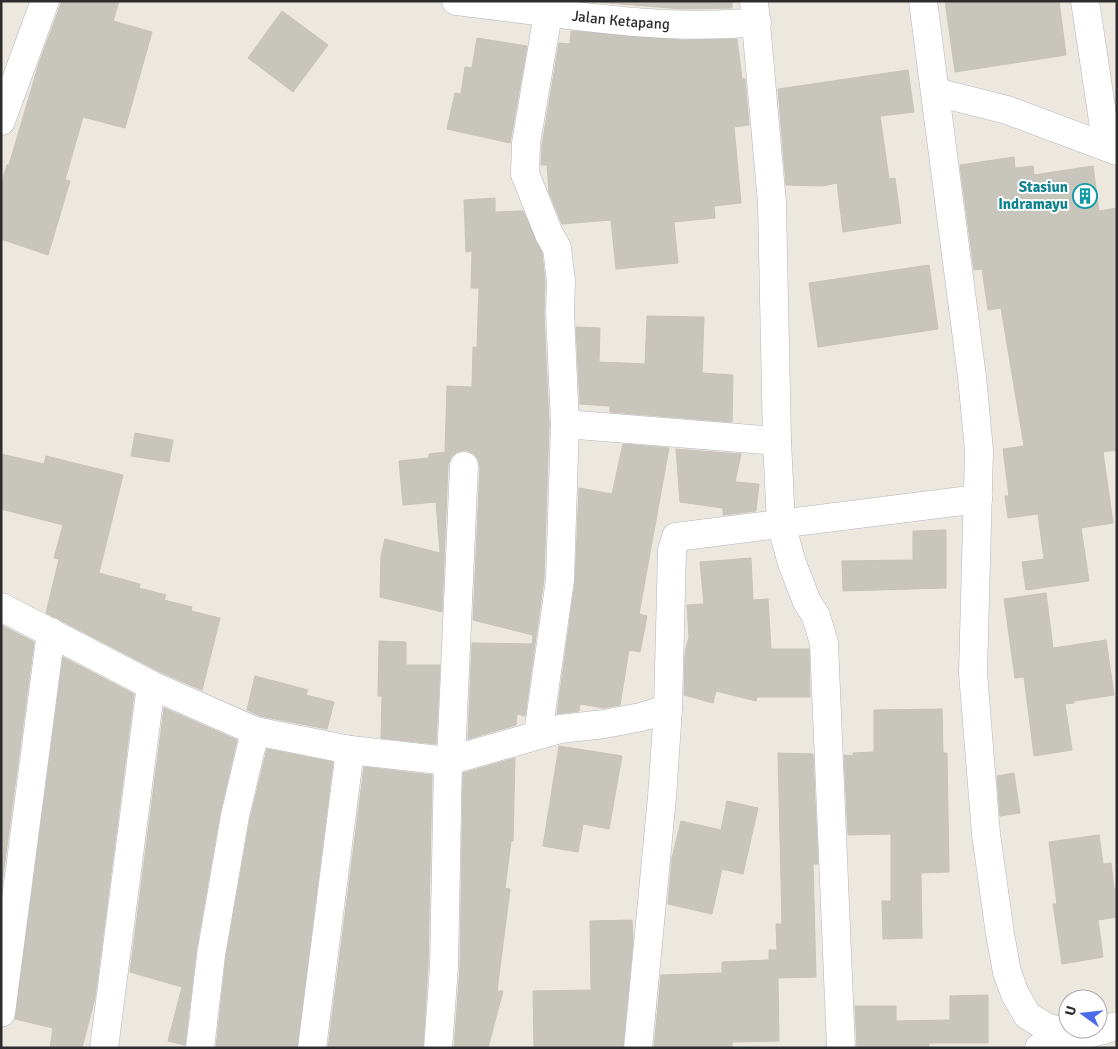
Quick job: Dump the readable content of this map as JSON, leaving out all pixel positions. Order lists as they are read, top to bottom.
{
  "streets": {
    "street": ["Jalan Ketapang"]
  },
  "places": {
    "building": ["Stasiun Indramayu"]
  },
  "north": "left"
}
